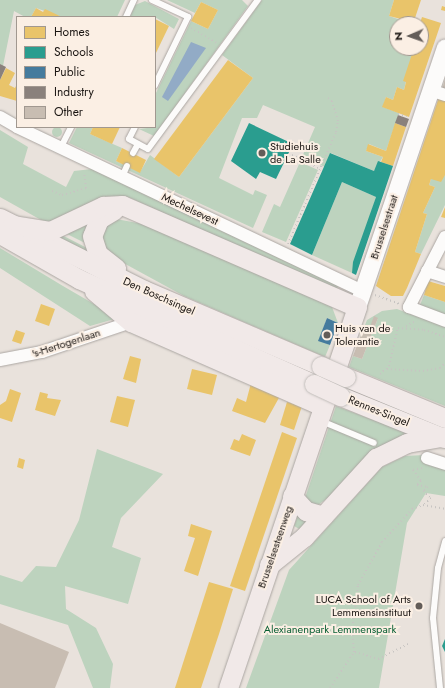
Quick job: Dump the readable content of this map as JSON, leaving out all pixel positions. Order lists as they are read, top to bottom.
{
  "streets": {
    "main road": [
      "Brusselsestraat",
      "Den Boschsingel",
      "Rennes-Singel",
      "Brusselsesteenweg"
    ],
    "street": ["Mechelsevest", "'s-Hertogenlaan"]
  },
  "crossings": [
    ["Mechelsevest", "Brusselsestraat"],
    ["Brusselsestraat", "Brusselsesteenweg"],
    ["Den Boschsingel", "Rennes-Singel"]
  ],
  "parks": ["Alexianenpark Lemmenspark"],
  "places": ["Studiehuis de La Salle", "Huis van de Tolerantie", "LUCA School of Arts Lemmensinstituut"],
  "legend": [
    "Homes",
    "Schools",
    "Public",
    "Industry",
    "Other"
  ],
  "north": "left"
}
